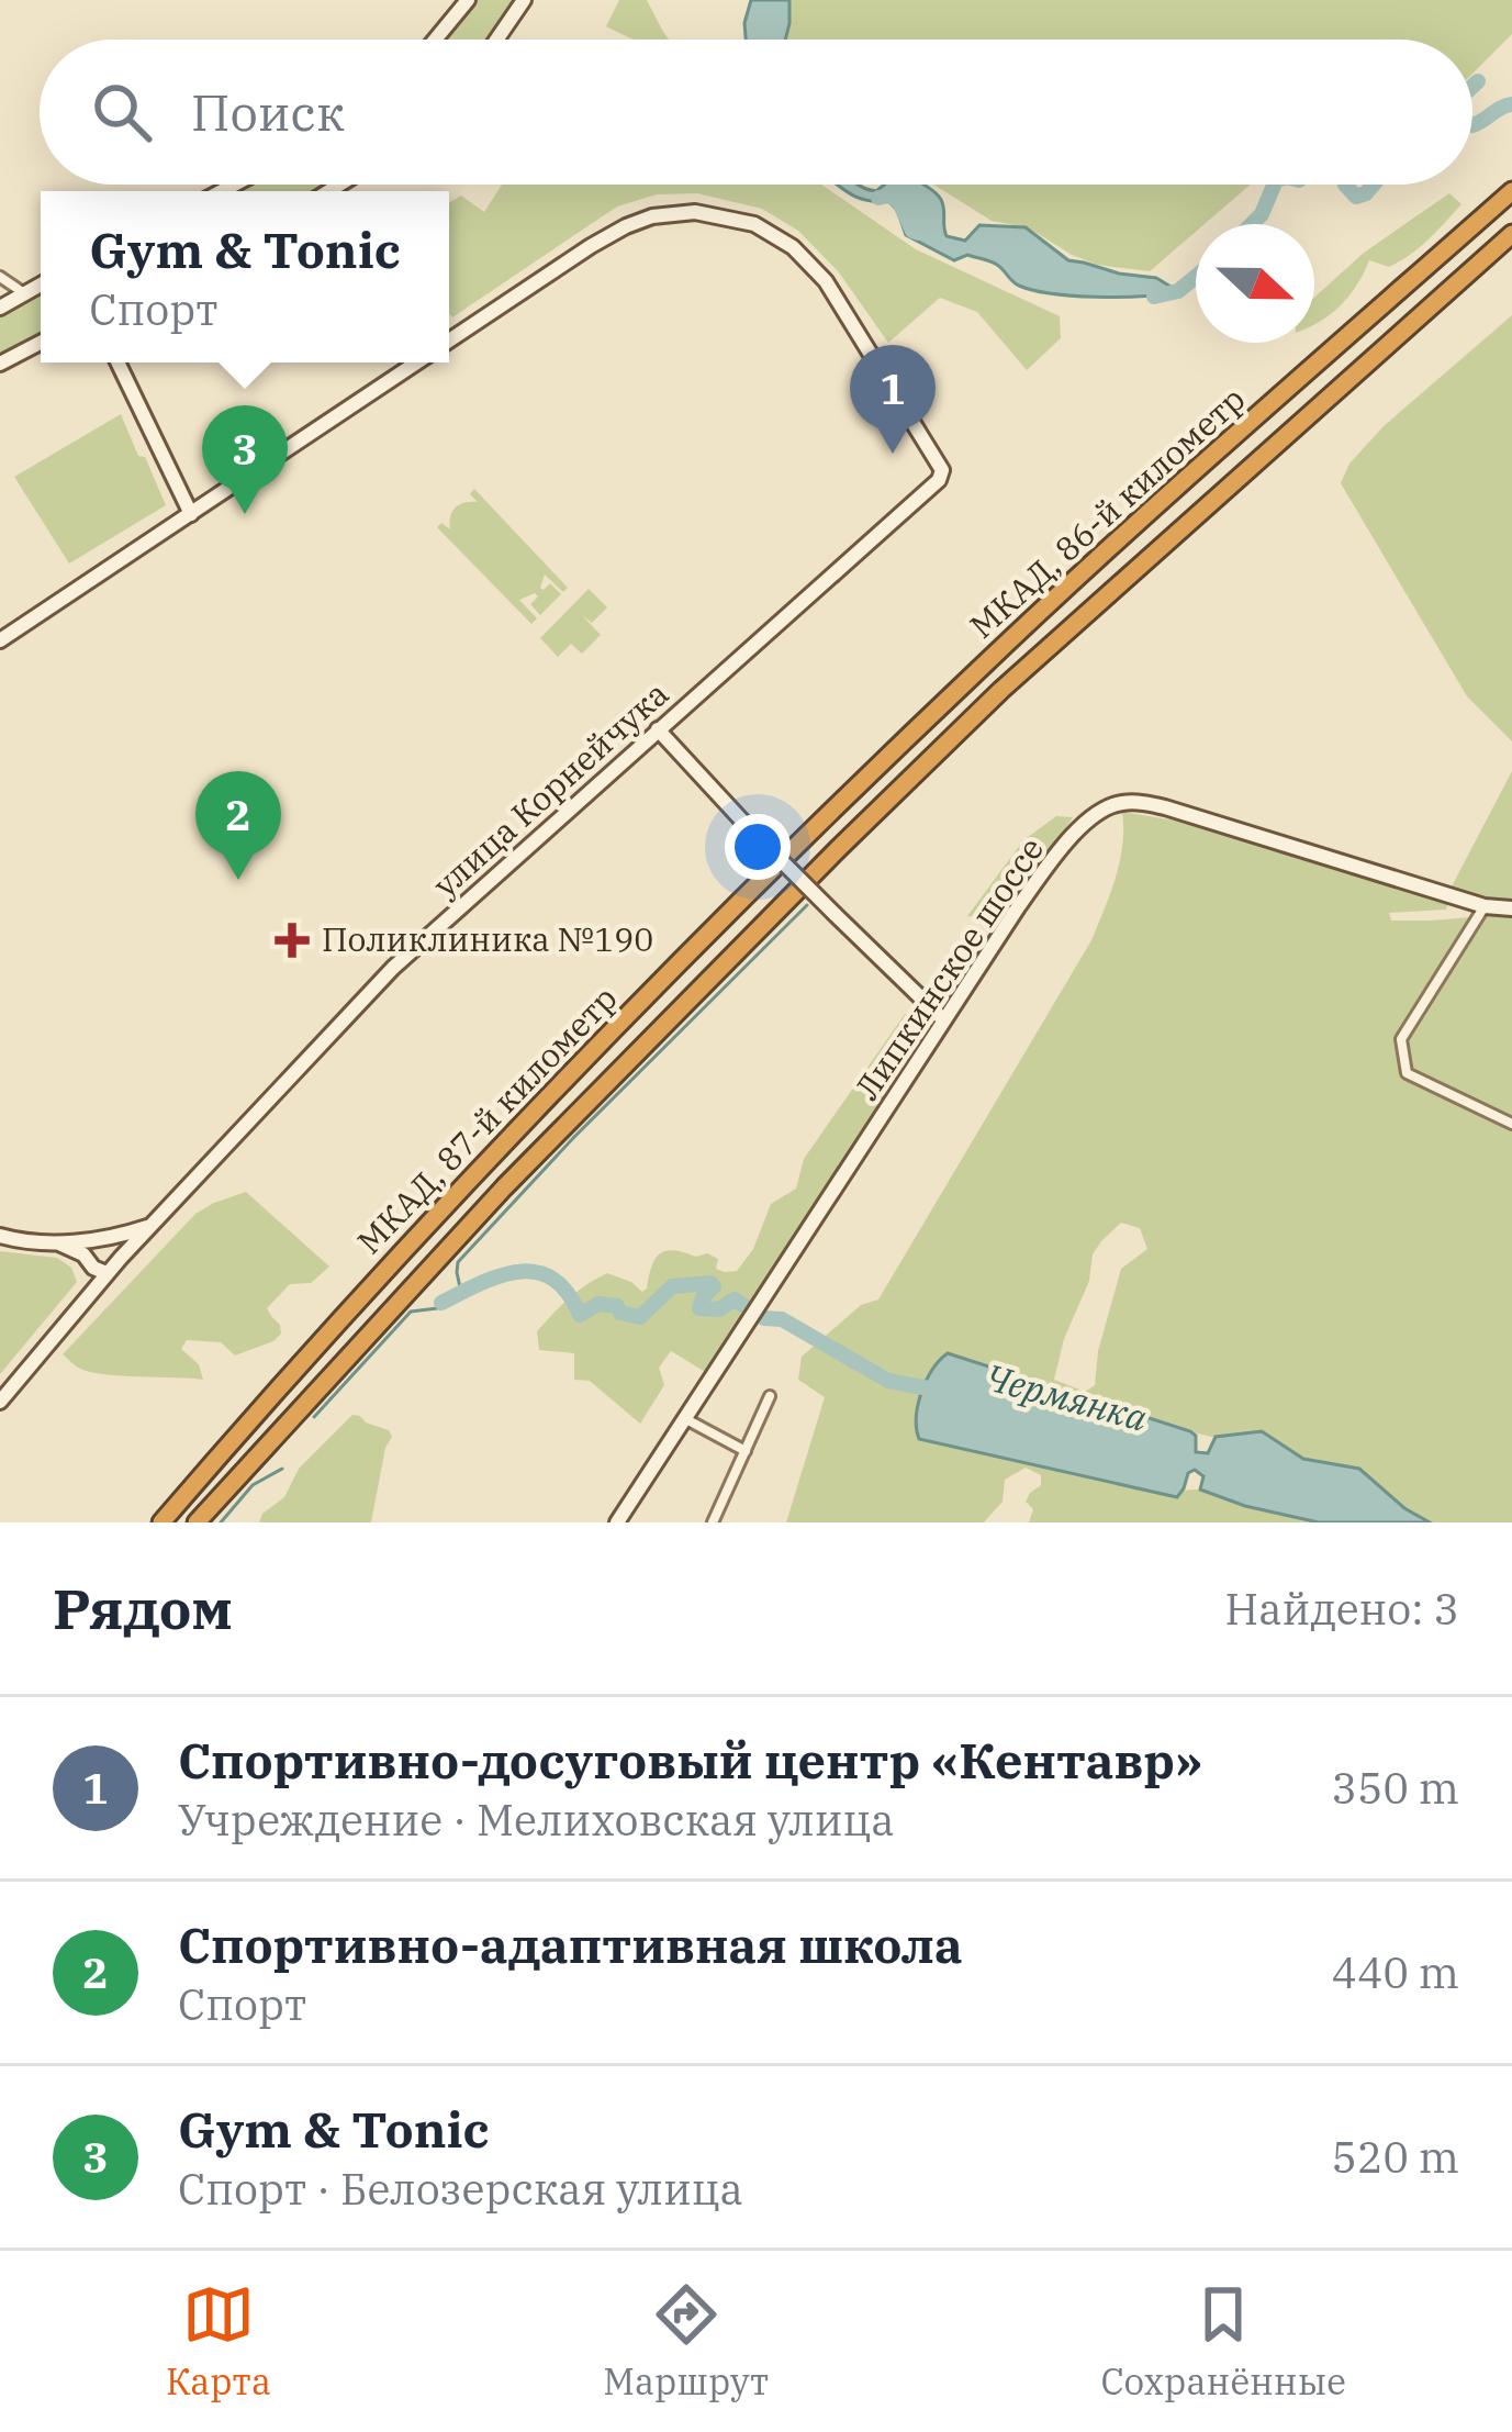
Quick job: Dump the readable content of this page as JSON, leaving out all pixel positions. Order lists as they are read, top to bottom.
{
  "streets": {
    "highway": ["МКАД, 86-й километр", "МКАД, 87-й километр"],
    "street": ["улица Корнейчука", "Липкинское шоссе"]
  },
  "crossings": [
    ["МКАД, 86-й километр", "МКАД, 87-й километр"]
  ],
  "water": ["Чермянка"],
  "places": {
    "health": ["Поликлиника №190"]
  },
  "north": "right",
  "page": {
    "search": "Поиск",
    "popup": ["Gym & Tonic", "Спорт"],
    "pins": ["1", "3", "2"],
    "heading": ["Рядом", "Найдено: 3"],
    "list": [
      {
        "mark": "1",
        "name": "Спортивно-досуговый центр «Кентавр»",
        "note": "Учреждение · Мелиховская улица",
        "value": "350 m"
      },
      {
        "mark": "2",
        "name": "Спортивно-адаптивная школа",
        "note": "Спорт",
        "value": "440 m"
      },
      {
        "mark": "3",
        "name": "Gym & Tonic",
        "note": "Спорт · Белозерская улица",
        "value": "520 m"
      }
    ],
    "nav": ["Карта", "Маршрут", "Сохранённые"]
  }
}
